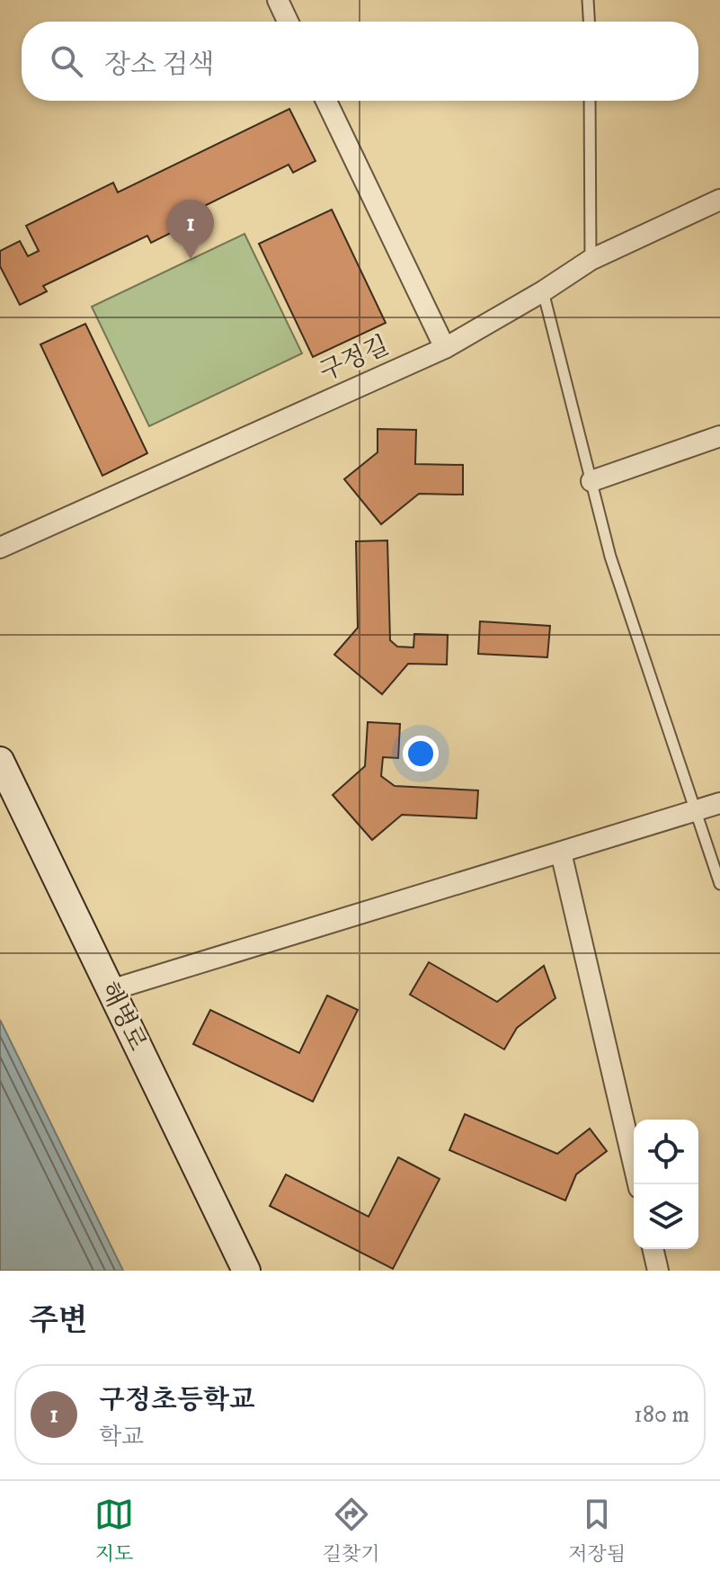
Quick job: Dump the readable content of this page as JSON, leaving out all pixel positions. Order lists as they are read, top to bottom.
{
  "streets": {
    "main road": ["해병로"],
    "street": ["구정길"]
  },
  "page": {
    "search": "장소 검색",
    "pins": "1",
    "heading": "주변",
    "list": [
      {
        "mark": "1",
        "name": "구정초등학교",
        "note": "학교",
        "value": "180 m"
      }
    ],
    "nav": ["지도", "길찾기", "저장됨"]
  }
}
